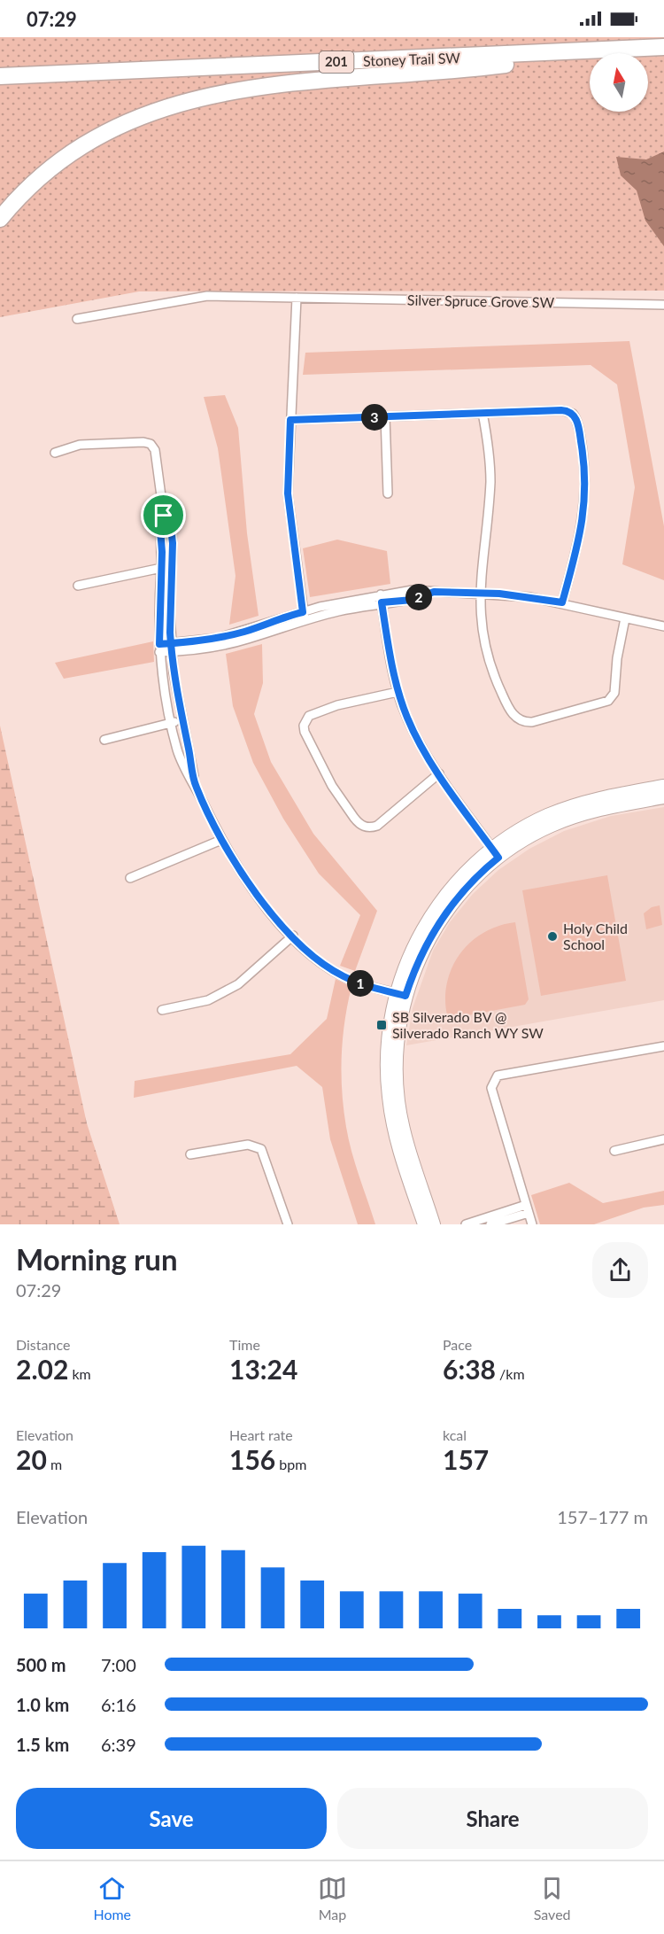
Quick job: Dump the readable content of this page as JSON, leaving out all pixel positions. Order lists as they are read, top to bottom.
{
  "streets": {
    "highway": ["Stoney Trail SW", "201"],
    "street": ["Silver Spruce Grove SW"]
  },
  "places": {
    "other": ["Holy Child School"],
    "transit": ["SB Silverado BV @ Silverado Ranch WY SW"]
  },
  "north": "top",
  "page": {
    "status": "07:29",
    "pins": ["3", "2", "1"],
    "heading": ["Morning run", "07:29"],
    "stats": [
      ["Distance", "2.02 km"],
      ["Time", "13:24"],
      ["Pace", "6:38 /km"],
      ["Elevation", "20 m"],
      ["Heart rate", "156 bpm"],
      ["kcal", "157"]
    ],
    "chart": ["Elevation", "157–177 m"],
    "list": [
      {
        "name": "500 m",
        "note": "7:00"
      },
      {
        "name": "1.0 km",
        "note": "6:16"
      },
      {
        "name": "1.5 km",
        "note": "6:39"
      }
    ],
    "buttons": ["Save", "Share"],
    "tabs": ["Home", "Map", "Saved"]
  }
}
